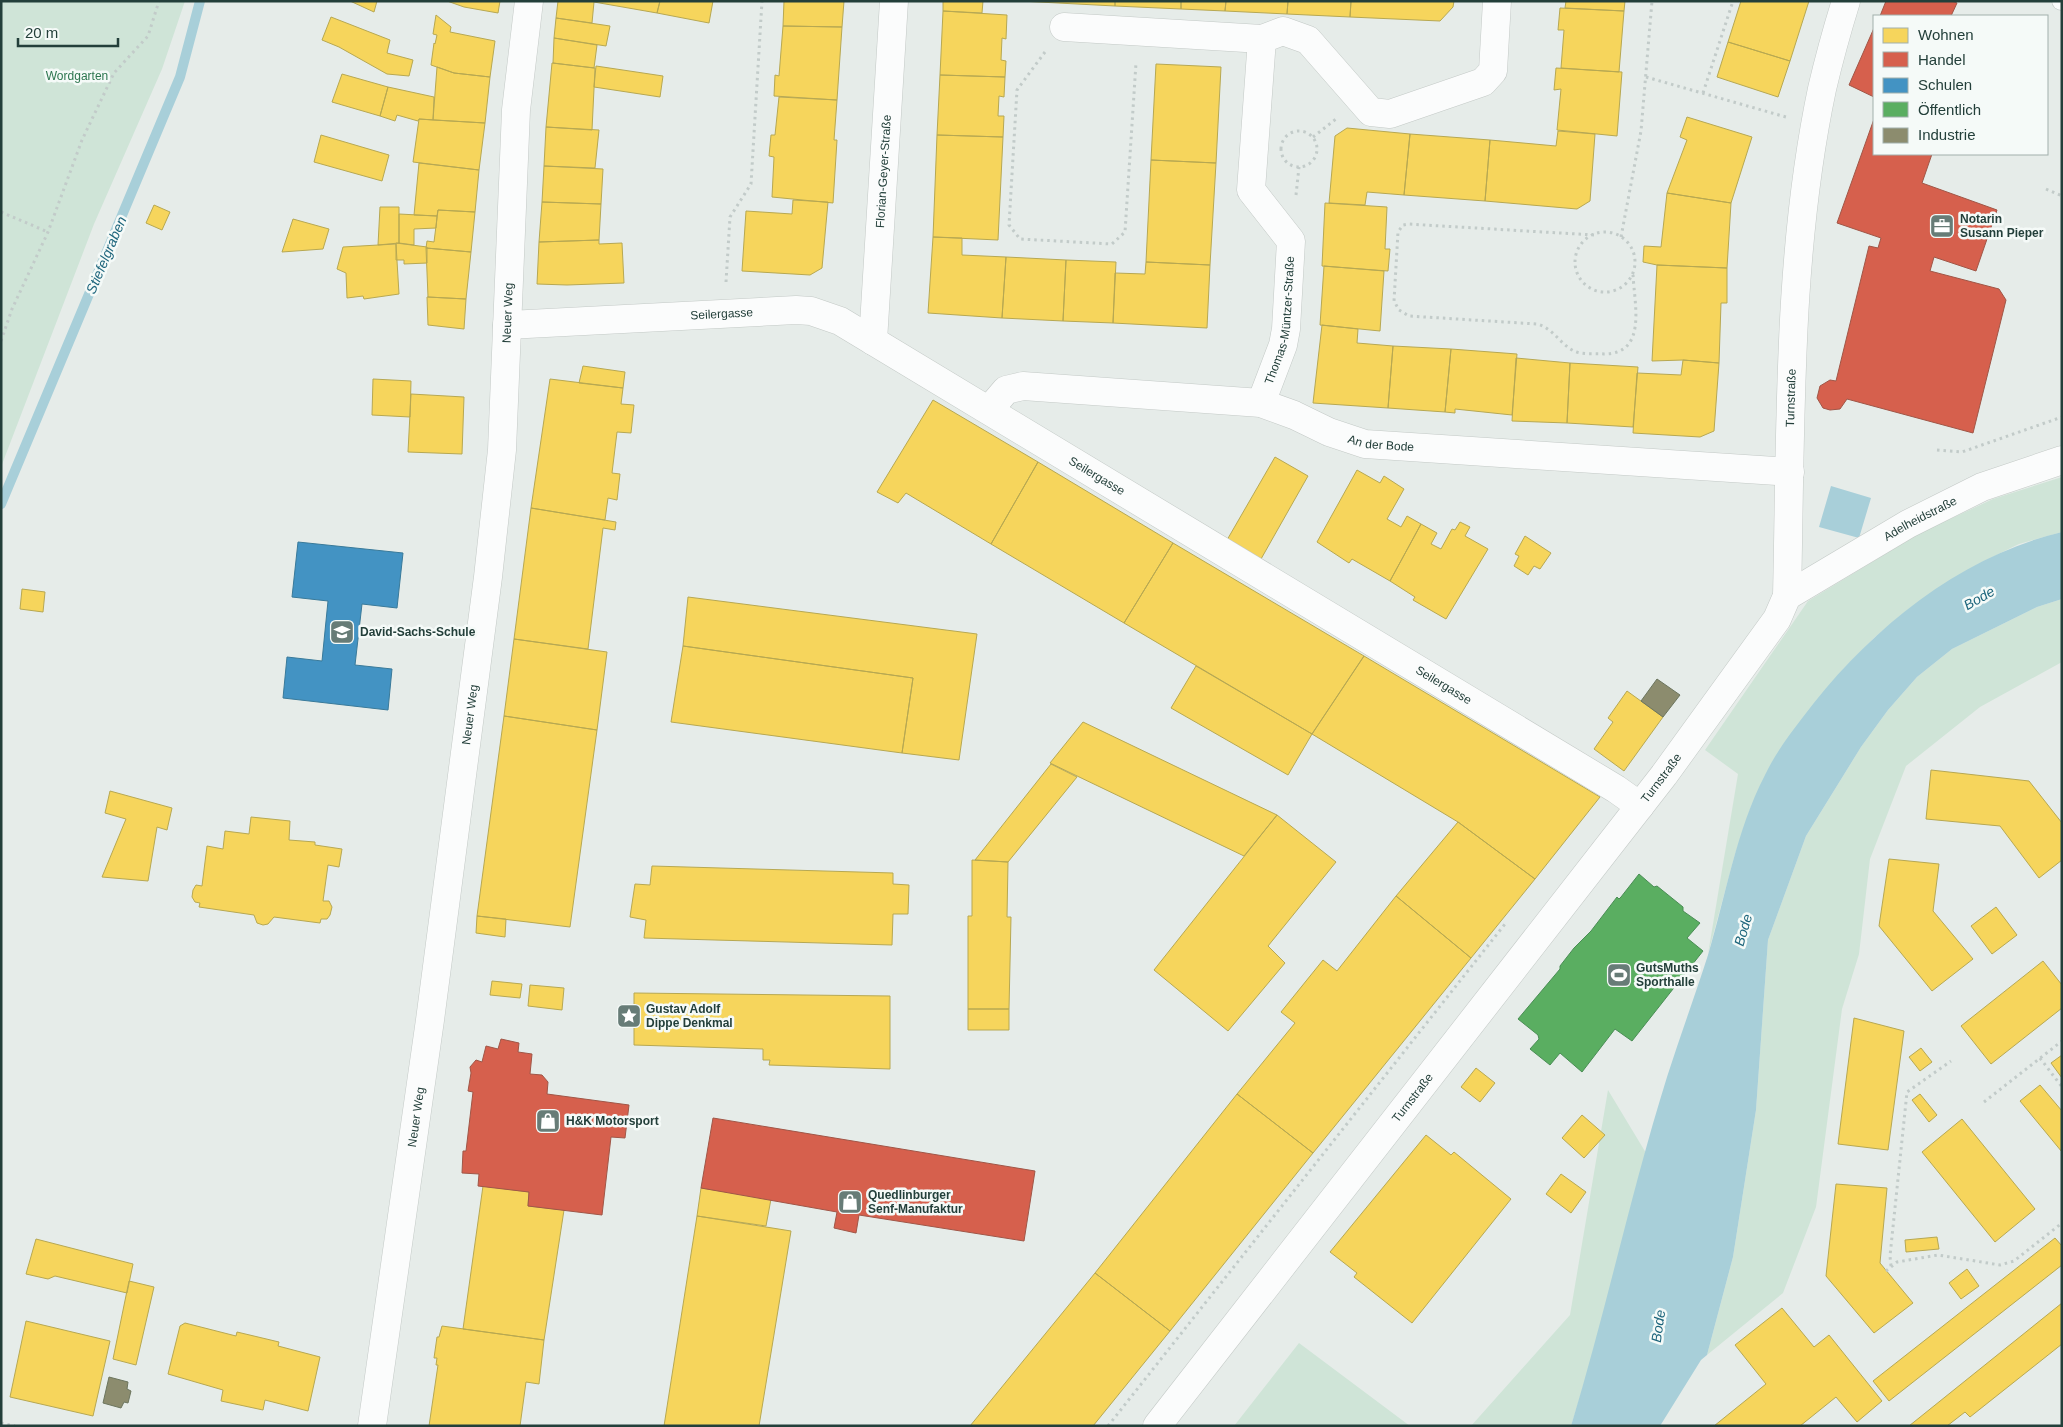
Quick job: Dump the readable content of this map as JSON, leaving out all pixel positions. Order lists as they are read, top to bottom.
{
  "streets": {
    "street": [
      "Florian-Geyer-Straße",
      "Neuer Weg",
      "Seilergasse",
      "Thomas-Müntzer-Straße",
      "Turnstraße",
      "An der Bode",
      "Adelheidstraße"
    ]
  },
  "crossings": [
    ["Florian-Geyer-Straße", "Seilergasse"],
    ["Neuer Weg", "Seilergasse"],
    ["Seilergasse", "Turnstraße"],
    ["Seilergasse", "An der Bode"],
    ["Thomas-Müntzer-Straße", "An der Bode"],
    ["Turnstraße", "An der Bode"],
    ["Turnstraße", "Adelheidstraße"]
  ],
  "water": ["Stiefelgraben", "Bode"],
  "parks": ["Wordgarten"],
  "places": {
    "office": ["Notarin Susann Pieper"],
    "school or university": ["David-Sachs-Schule"],
    "sports": ["GutsMuths Sporthalle"],
    "place": ["Gustav Adolf Dippe Denkmal"],
    "shop": ["H&K Motorsport", "Quedlinburger Senf-Manufaktur"]
  },
  "legend": [
    "Wohnen",
    "Handel",
    "Schulen",
    "Öffentlich",
    "Industrie"
  ],
  "scale_bar": "20 m"
}
